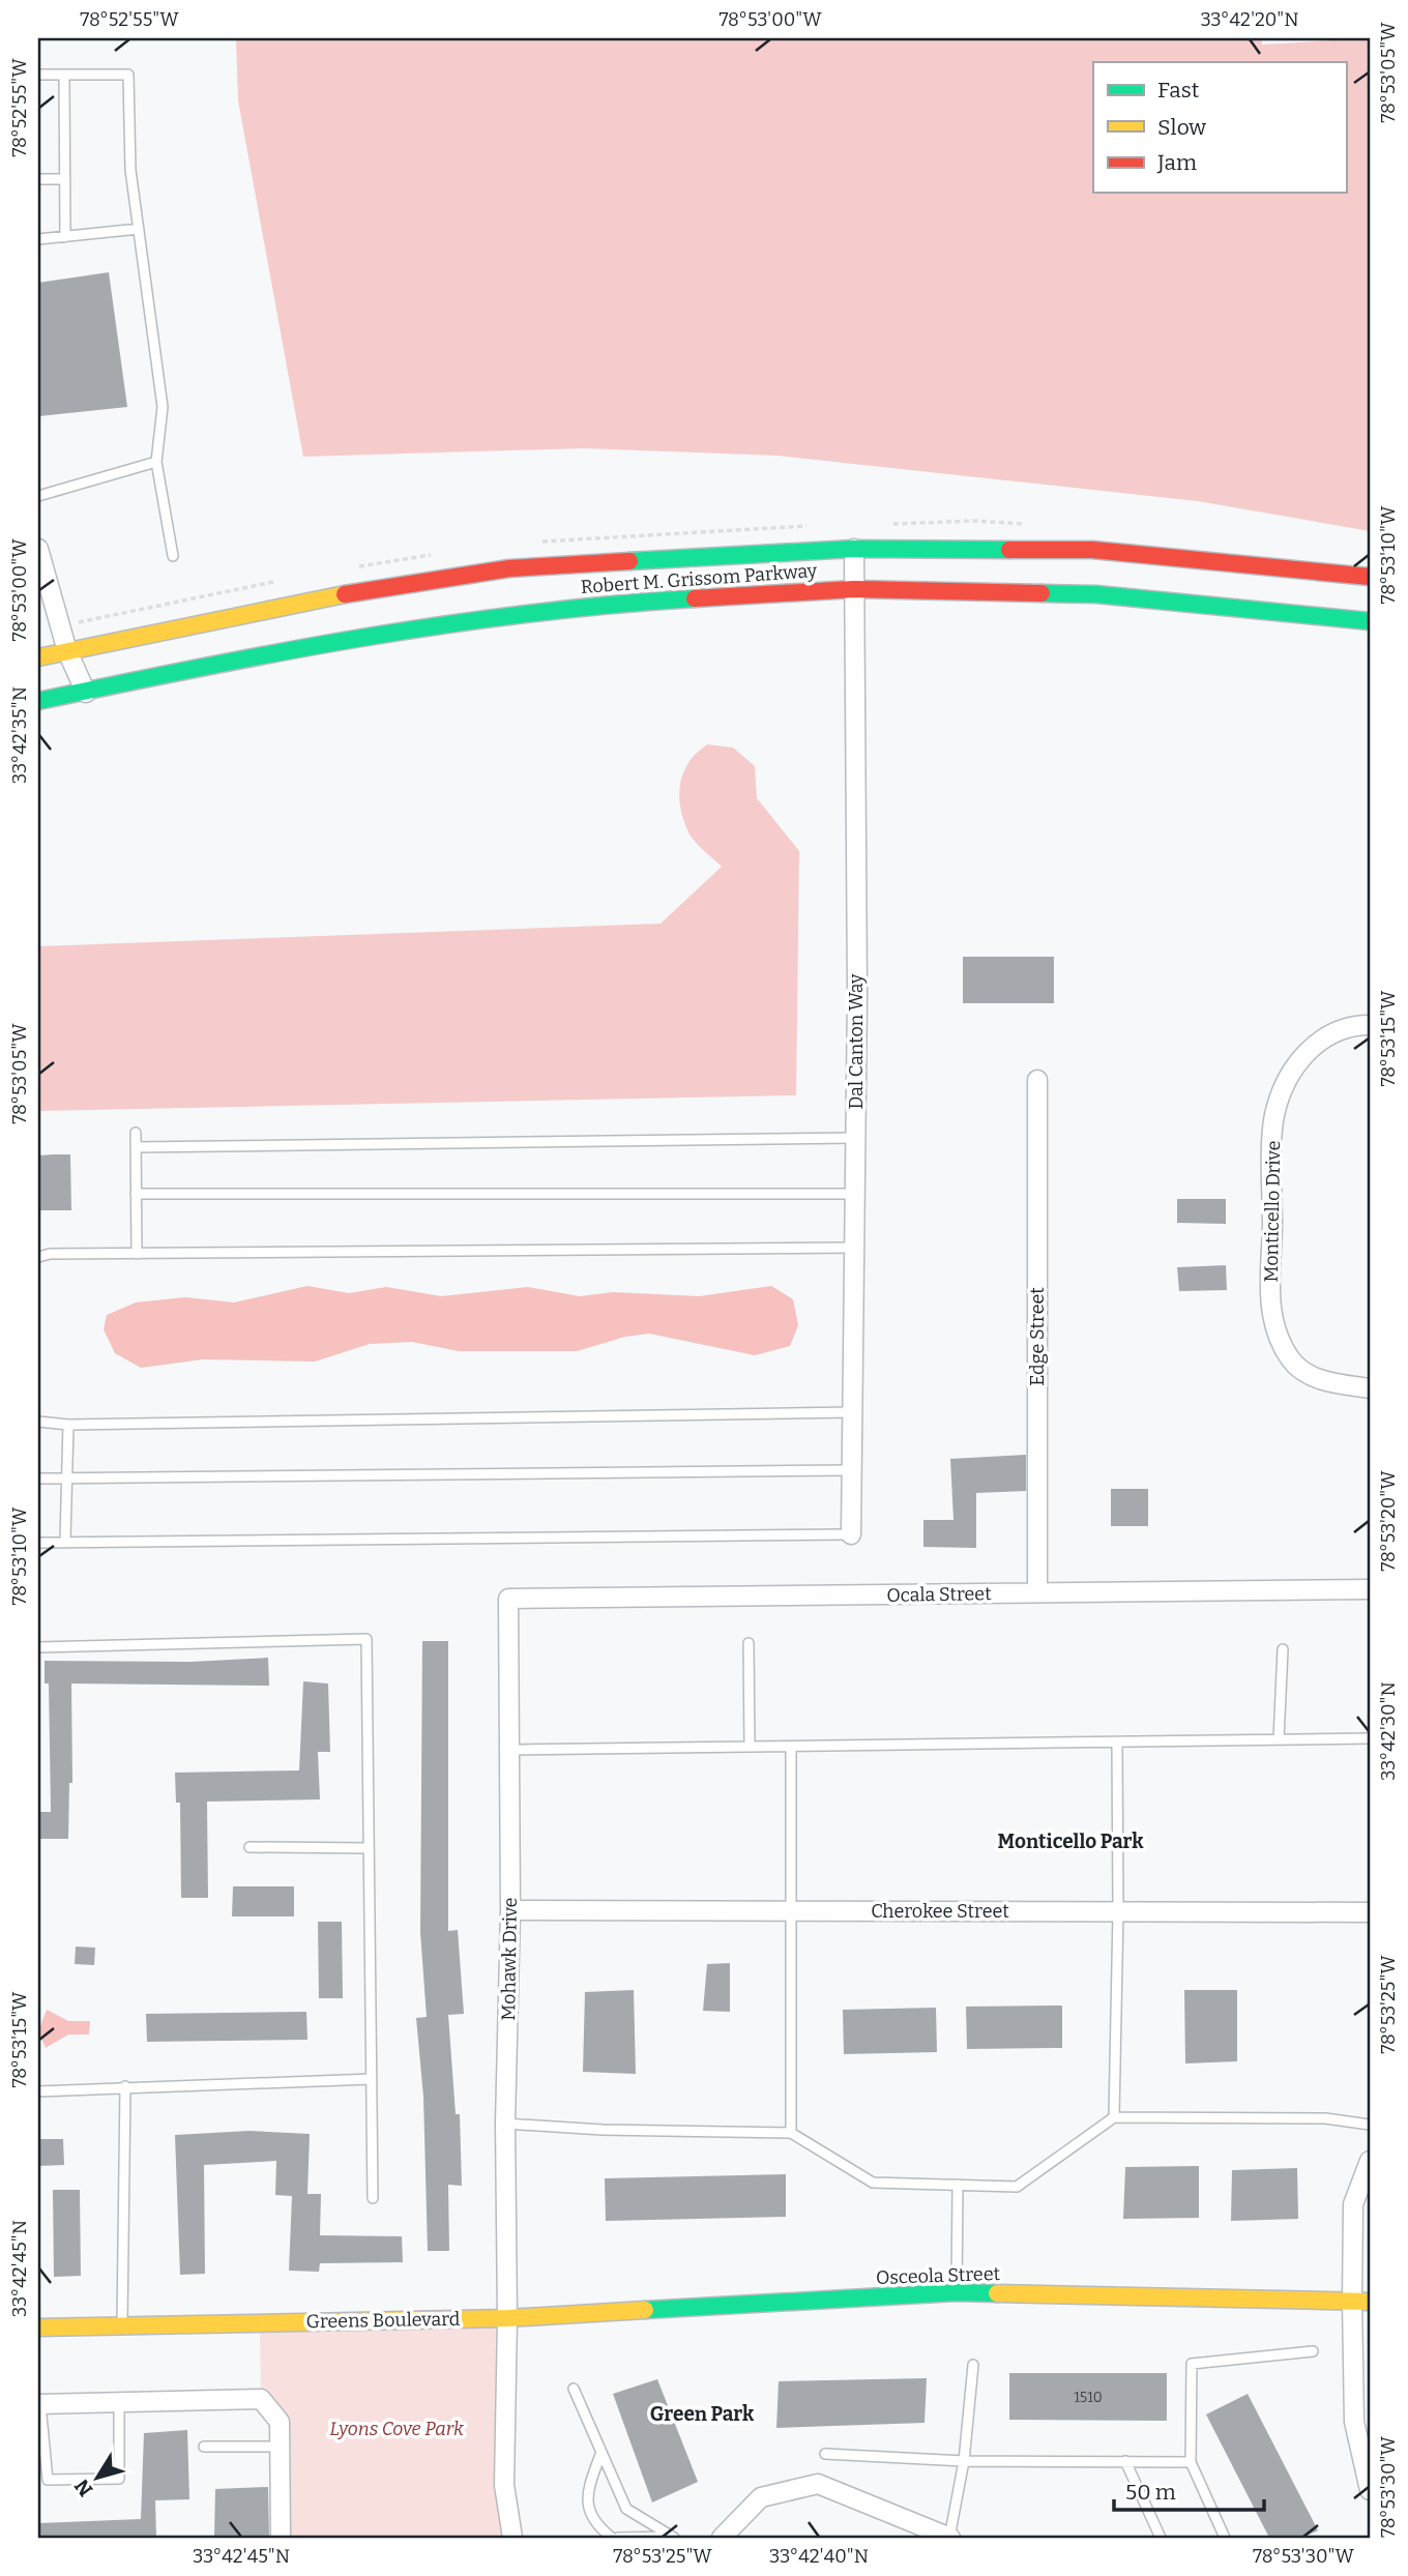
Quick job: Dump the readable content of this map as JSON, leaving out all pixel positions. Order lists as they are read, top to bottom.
{
  "streets": {
    "main road": ["Robert M. Grissom Parkway", "Osceola Street", "Greens Boulevard"],
    "street": [
      "Dal Canton Way",
      "Monticello Drive",
      "Edge Street",
      "Ocala Street",
      "Cherokee Street",
      "Mohawk Drive"
    ]
  },
  "crossings": [
    ["Robert M. Grissom Parkway", "Dal Canton Way"],
    ["Edge Street", "Ocala Street"],
    ["Ocala Street", "Mohawk Drive"],
    ["Cherokee Street", "Mohawk Drive"],
    ["Mohawk Drive", "Osceola Street"],
    ["Mohawk Drive", "Greens Boulevard"],
    ["Osceola Street", "Greens Boulevard"]
  ],
  "districts": ["Monticello Park", "Green Park"],
  "parks": ["Lyons Cove Park"],
  "house_numbers": ["1510"],
  "legend": ["Fast", "Slow", "Jam"],
  "scale_bar": "50 m",
  "north": "bottom left",
  "coordinates": [
    "78°52'55\"W",
    "78°53'00\"W",
    "33°42'20\"N",
    "78°53'05\"W",
    "78°53'10\"W",
    "33°42'35\"N",
    "78°53'15\"W",
    "78°53'20\"W",
    "33°42'30\"N",
    "78°53'25\"W",
    "33°42'45\"N",
    "78°53'30\"W",
    "33°42'40\"N"
  ]
}
